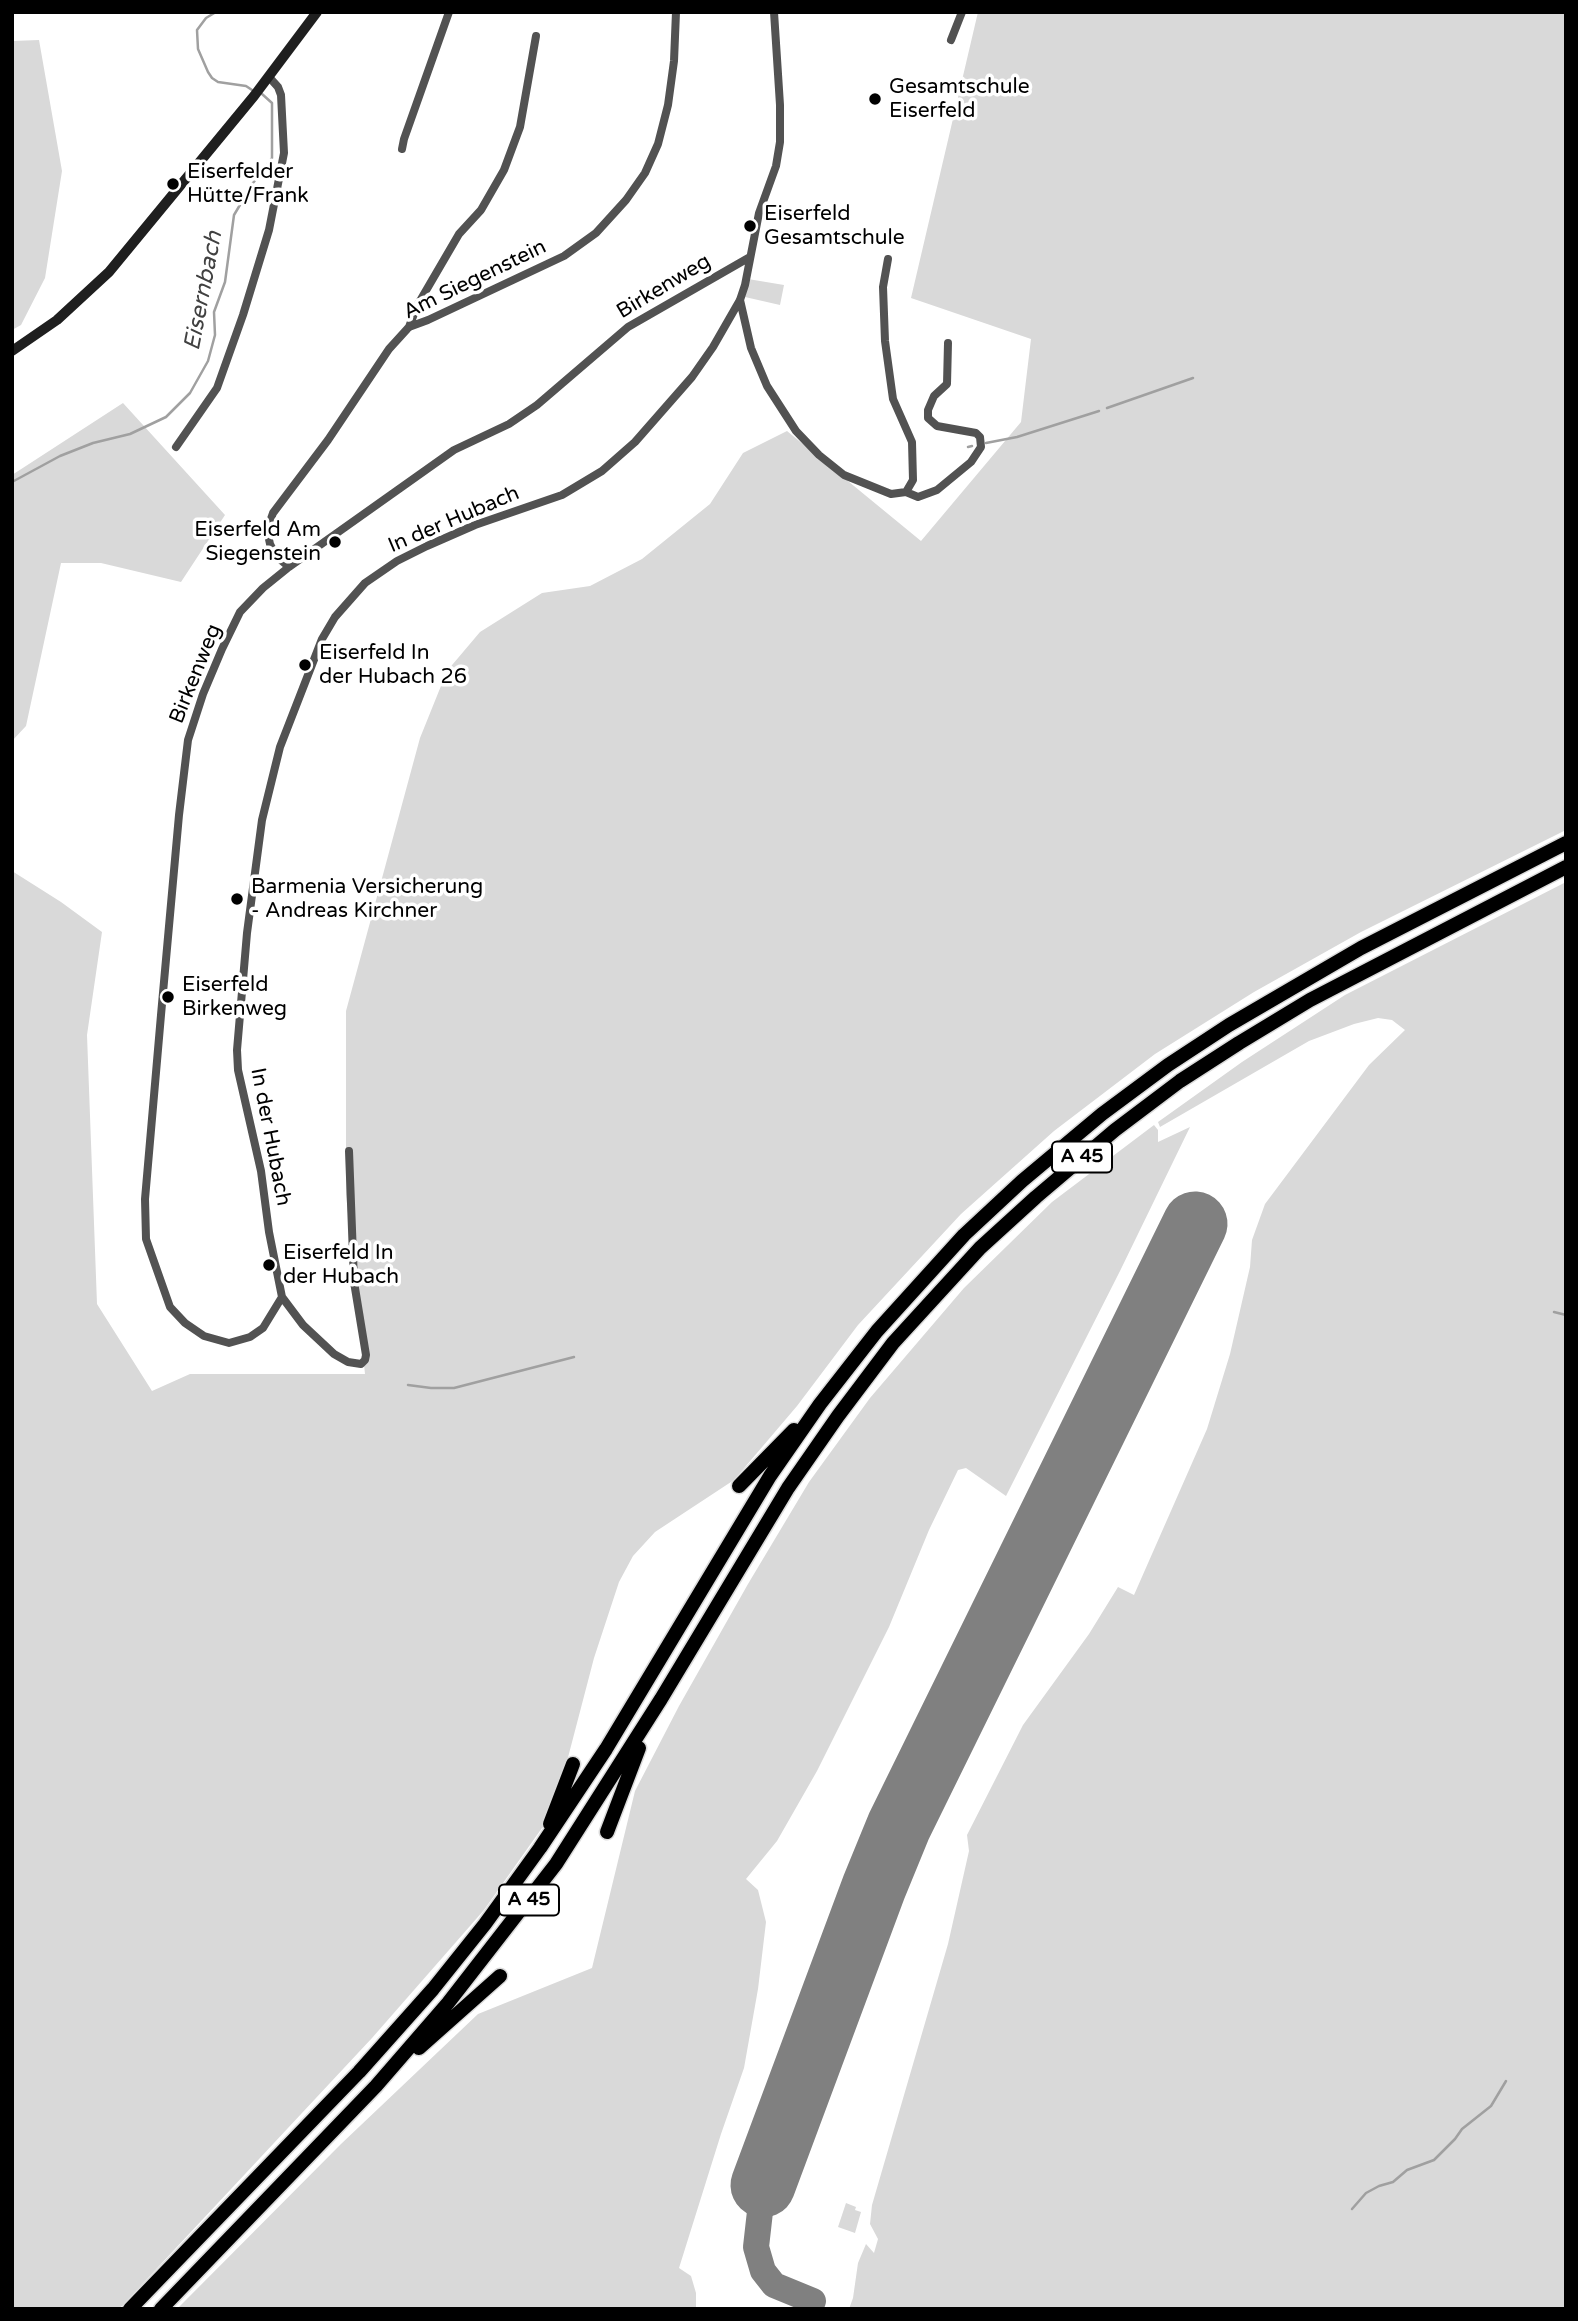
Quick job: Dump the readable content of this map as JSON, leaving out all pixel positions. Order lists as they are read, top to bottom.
{
  "streets": {
    "highway": ["A 45"],
    "street": ["Am Siegenstein", "Birkenweg", "In der Hubach"]
  },
  "crossings": [
    ["Am Siegenstein", "Birkenweg"],
    ["Birkenweg", "In der Hubach"]
  ],
  "water": ["Eisernbach"],
  "places": [
    "Gesamtschule Eiserfeld",
    "Eiserfelder Hütte/Frank",
    "Eiserfeld Gesamtschule",
    "Eiserfeld Am Siegenstein",
    "Eiserfeld In der Hubach 26",
    "Barmenia Versicherung - Andreas Kirchner",
    "Eiserfeld Birkenweg",
    "Eiserfeld In der Hubach"
  ]
}
